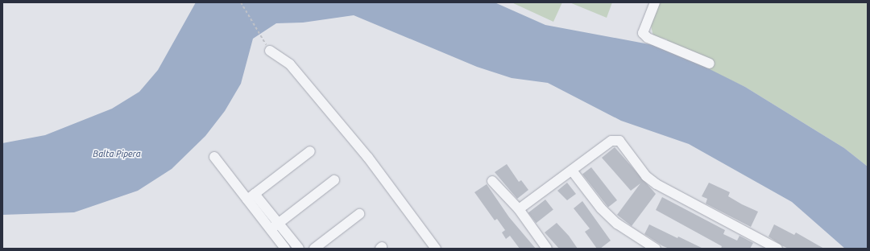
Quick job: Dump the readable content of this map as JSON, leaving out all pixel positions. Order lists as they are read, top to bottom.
{
  "water": ["Balta Pipera"]
}
